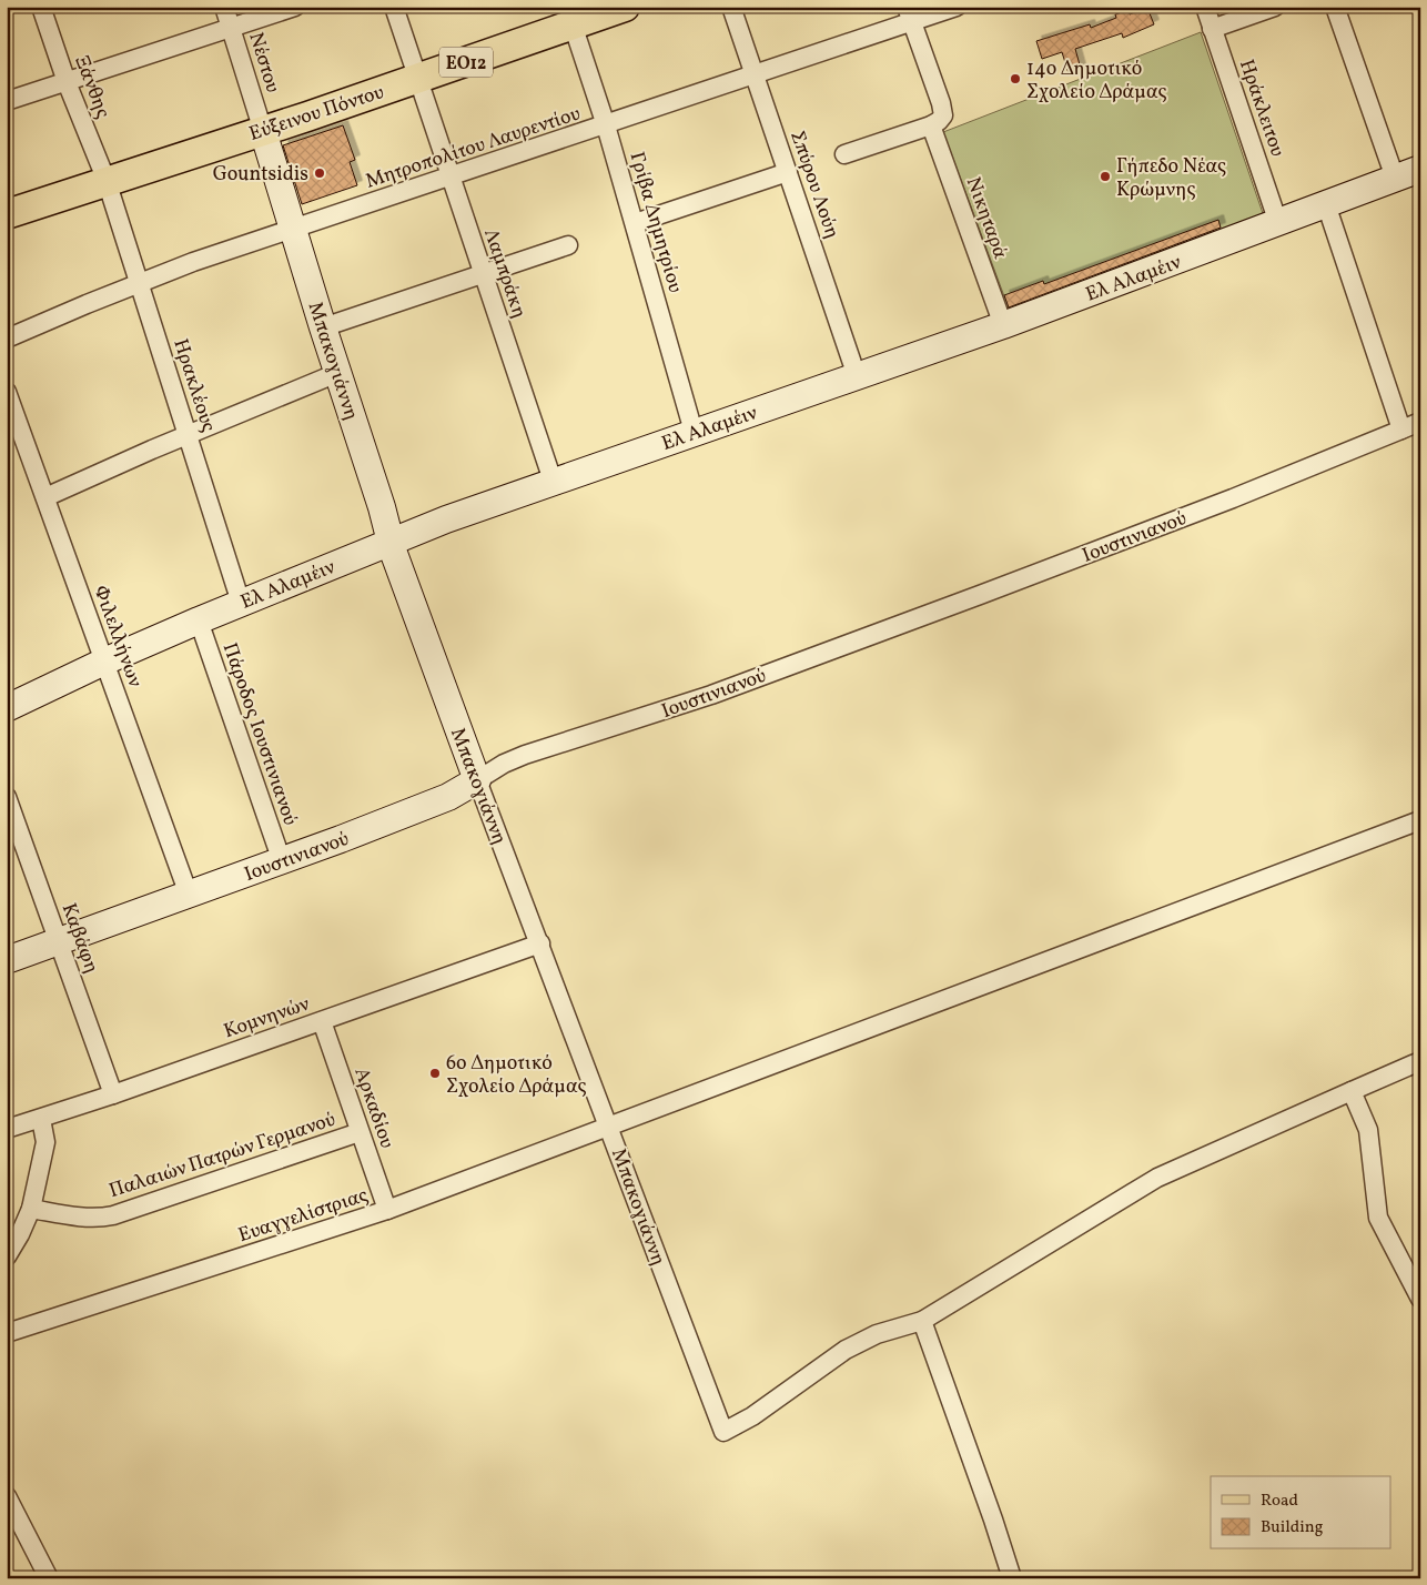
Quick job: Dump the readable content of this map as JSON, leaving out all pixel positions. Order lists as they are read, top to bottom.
{
  "streets": {
    "main road": ["ΕΟ12", "Εύξεινου Πόντου"],
    "street": [
      "Νέστου",
      "Ξάνθης",
      "Ηράκλειτου",
      "Μητροπολίτου Λαυρεντίου",
      "Σπύρου Λούη",
      "Νικηταρά",
      "Γρίβα Δημητρίου",
      "Λαμπράκη",
      "Ελ Αλαμέιν",
      "Μπακογιάννη",
      "Ηρακλέους",
      "Ιουστινιανού",
      "Φιλελλήνων",
      "Πάροδος Ιουστινιανού",
      "Καβάφη",
      "Κομνηνών",
      "Αρκαδίου",
      "Παλαιών Πατρών Γερμανού",
      "Ευαγγελίστριας"
    ]
  },
  "crossings": [
    ["Νέστου", "Εύξεινου Πόντου"],
    ["Νέστου", "Μπακογιάννη"],
    ["Ξάνθης", "Εύξεινου Πόντου"],
    ["Ξάνθης", "Ηρακλέους"],
    ["Ηράκλειτου", "Ελ Αλαμέιν"],
    ["Εύξεινου Πόντου", "Γρίβα Δημητρίου"],
    ["Εύξεινου Πόντου", "Λαμπράκη"],
    ["Εύξεινου Πόντου", "Μπακογιάννη"],
    ["Εύξεινου Πόντου", "Ηρακλέους"],
    ["Μητροπολίτου Λαυρεντίου", "Σπύρου Λούη"],
    ["Μητροπολίτου Λαυρεντίου", "Νικηταρά"],
    ["Μητροπολίτου Λαυρεντίου", "Γρίβα Δημητρίου"],
    ["Μητροπολίτου Λαυρεντίου", "Λαμπράκη"],
    ["Μητροπολίτου Λαυρεντίου", "Μπακογιάννη"],
    ["Μητροπολίτου Λαυρεντίου", "Ηρακλέους"],
    ["Σπύρου Λούη", "Ελ Αλαμέιν"],
    ["Νικηταρά", "Ελ Αλαμέιν"],
    ["Γρίβα Δημητρίου", "Ελ Αλαμέιν"],
    ["Λαμπράκη", "Ελ Αλαμέιν"],
    ["Ελ Αλαμέιν", "Μπακογιάννη"],
    ["Ελ Αλαμέιν", "Ηρακλέους"],
    ["Ελ Αλαμέιν", "Φιλελλήνων"],
    ["Ελ Αλαμέιν", "Πάροδος Ιουστινιανού"],
    ["Μπακογιάννη", "Ιουστινιανού"],
    ["Μπακογιάννη", "Κομνηνών"],
    ["Μπακογιάννη", "Ευαγγελίστριας"],
    ["Ιουστινιανού", "Φιλελλήνων"],
    ["Ιουστινιανού", "Πάροδος Ιουστινιανού"],
    ["Ιουστινιανού", "Καβάφη"],
    ["Καβάφη", "Κομνηνών"],
    ["Κομνηνών", "Αρκαδίου"],
    ["Αρκαδίου", "Παλαιών Πατρών Γερμανού"],
    ["Αρκαδίου", "Ευαγγελίστριας"]
  ],
  "places": [
    "14ο Δημοτικό Σχολείο Δράμας",
    "Gountsidis",
    "Γήπεδο Νέας Κρώμνης",
    "6o Δημοτικό Σχολείο Δράμας"
  ],
  "legend": ["Road", "Building"]
}
